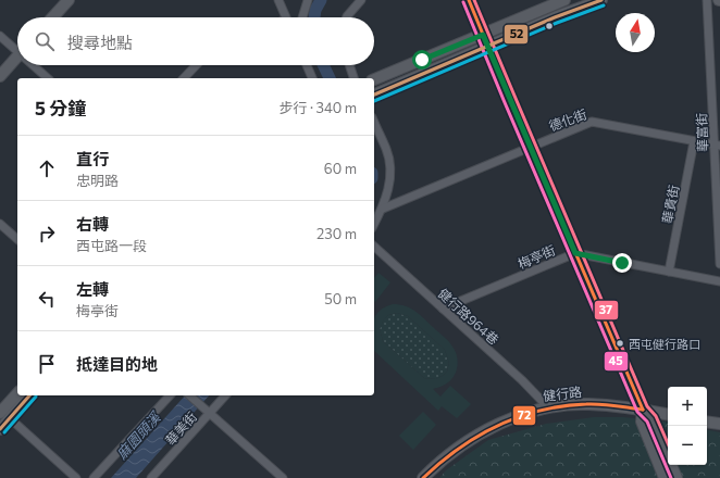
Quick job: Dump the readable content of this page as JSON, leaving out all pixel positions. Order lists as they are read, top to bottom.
{
  "streets": {
    "street": [
      "德化街",
      "華富街",
      "華貴街",
      "梅亭街",
      "健行路964巷",
      "健行路",
      "華美街"
    ]
  },
  "crossings": [
    ["德化街", "華富街"],
    ["德化街", "華貴街"],
    ["華貴街", "梅亭街"],
    ["梅亭街", "健行路964巷"],
    ["健行路964巷", "健行路"]
  ],
  "water": ["麻園頭溪"],
  "places": ["西屯健行路口"],
  "lines": [
    "transit line 72",
    "transit line 37",
    "transit line 52",
    "transit line 45"
  ],
  "north": "top",
  "page": {
    "search": "搜尋地點",
    "heading": ["5 分鐘", "步行 · 340 m"],
    "list": [
      ["直行", "忠明路", "60 m"],
      ["右轉", "西屯路一段", "230 m"],
      ["左轉", "梅亭街", "50 m"],
      "抵達目的地"
    ],
    "map_buttons": ["+", "−"]
  }
}
